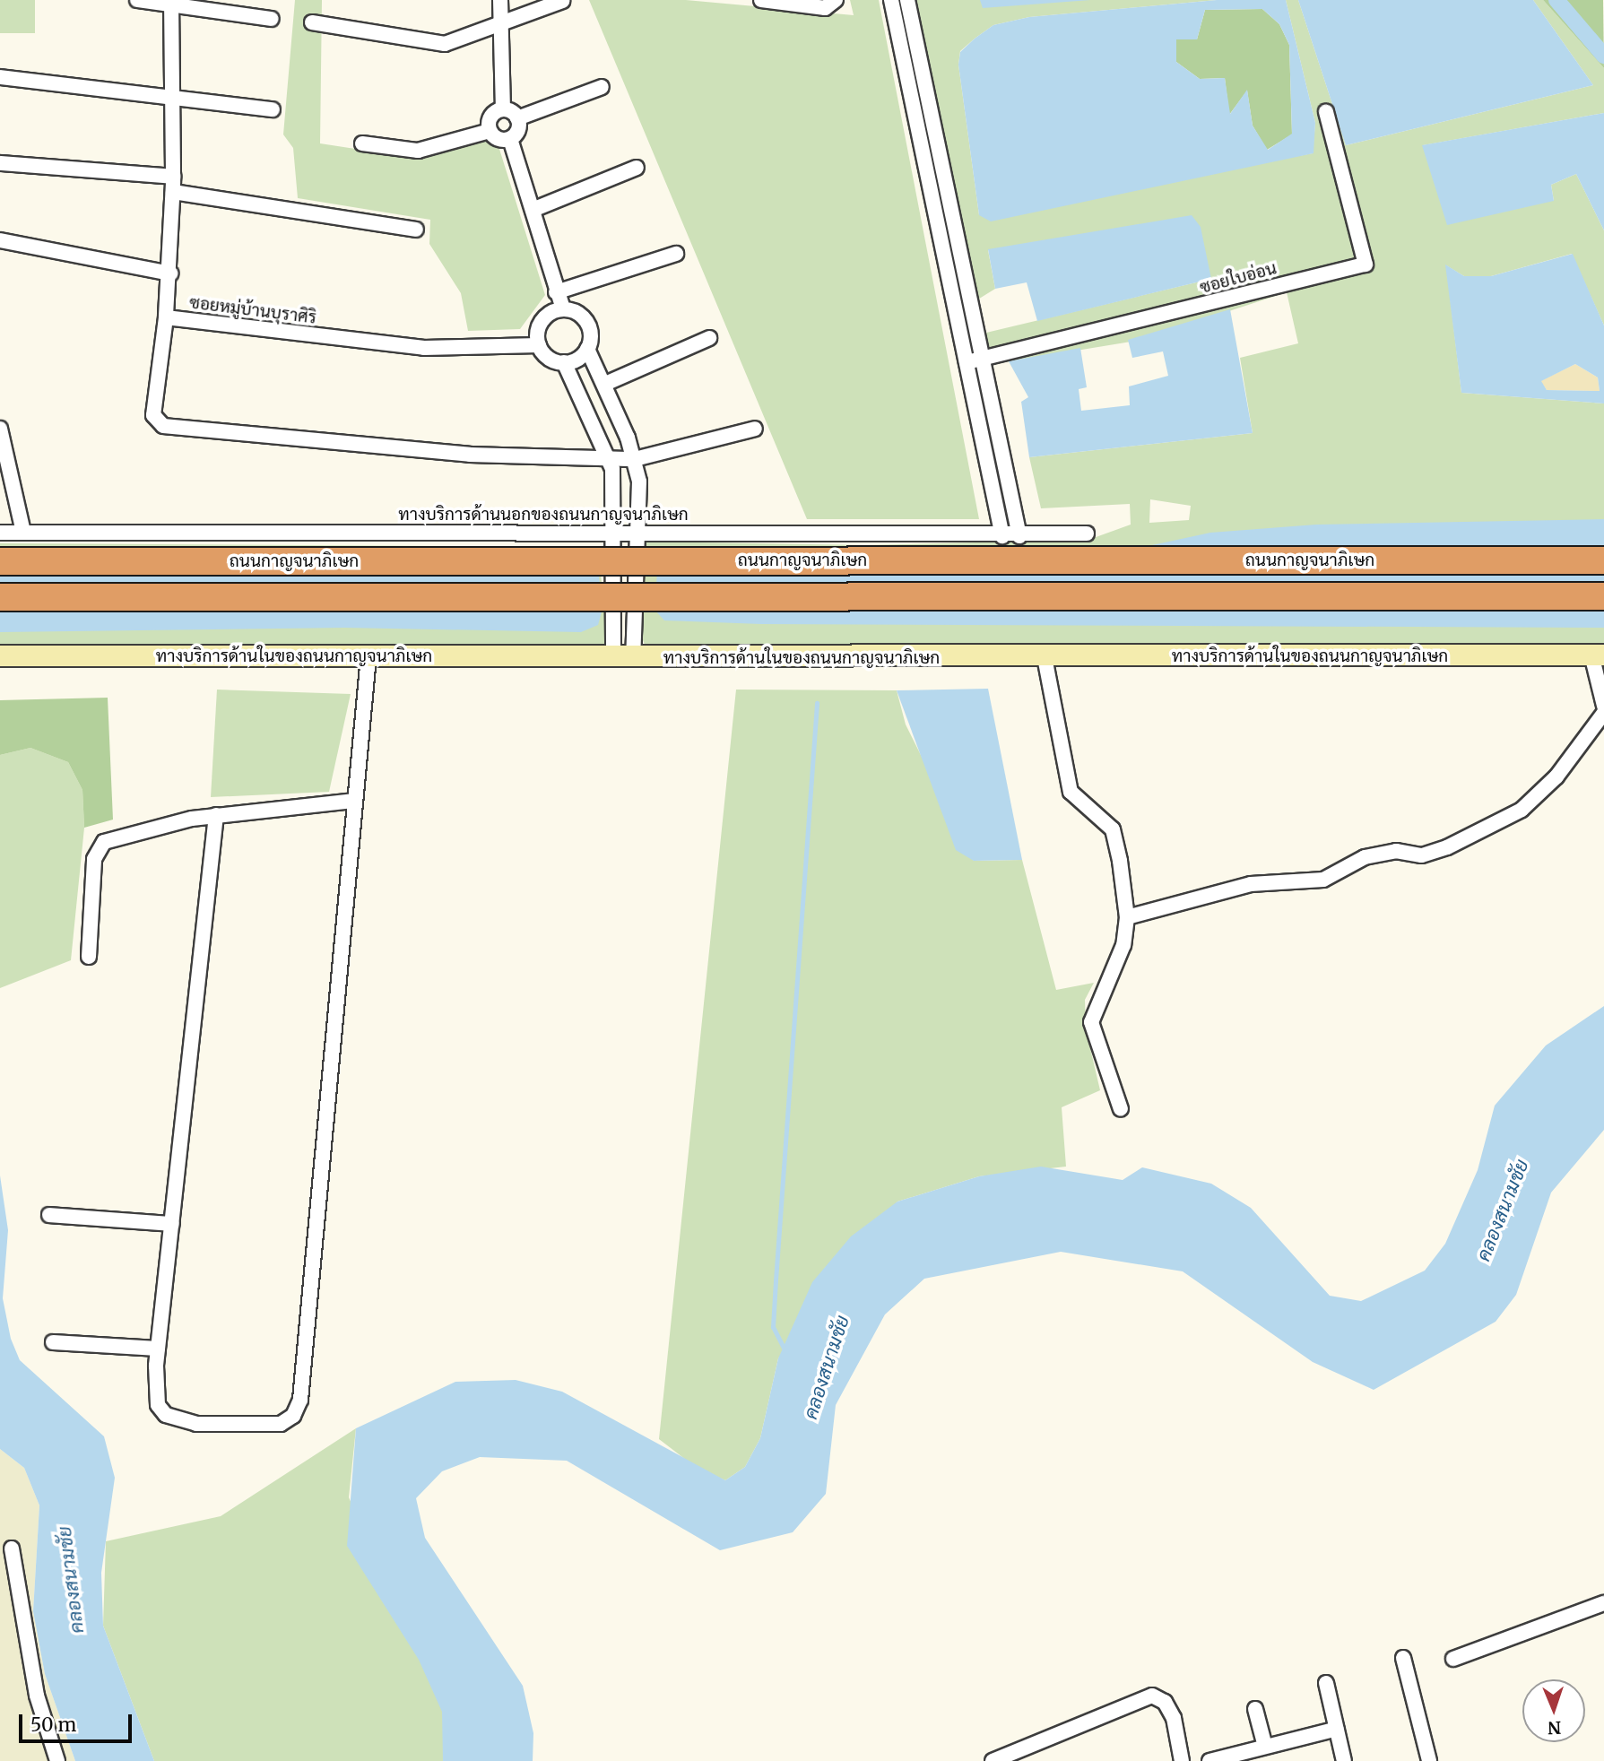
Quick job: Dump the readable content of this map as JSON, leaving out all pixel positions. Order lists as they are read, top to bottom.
{
  "streets": {
    "highway": ["ถนนกาญจนาภิเษก"],
    "main road": ["ทางบริการด้านในของถนนกาญจนาภิเษก"],
    "street": ["ซอยใบอ่อน", "ซอยหมู่บ้านบุราศิริ", "ทางบริการด้านนอกของถนนกาญจนาภิเษก"]
  },
  "water": ["คลองสนามชัย"],
  "scale_bar": "50 m",
  "north": "bottom"
}
